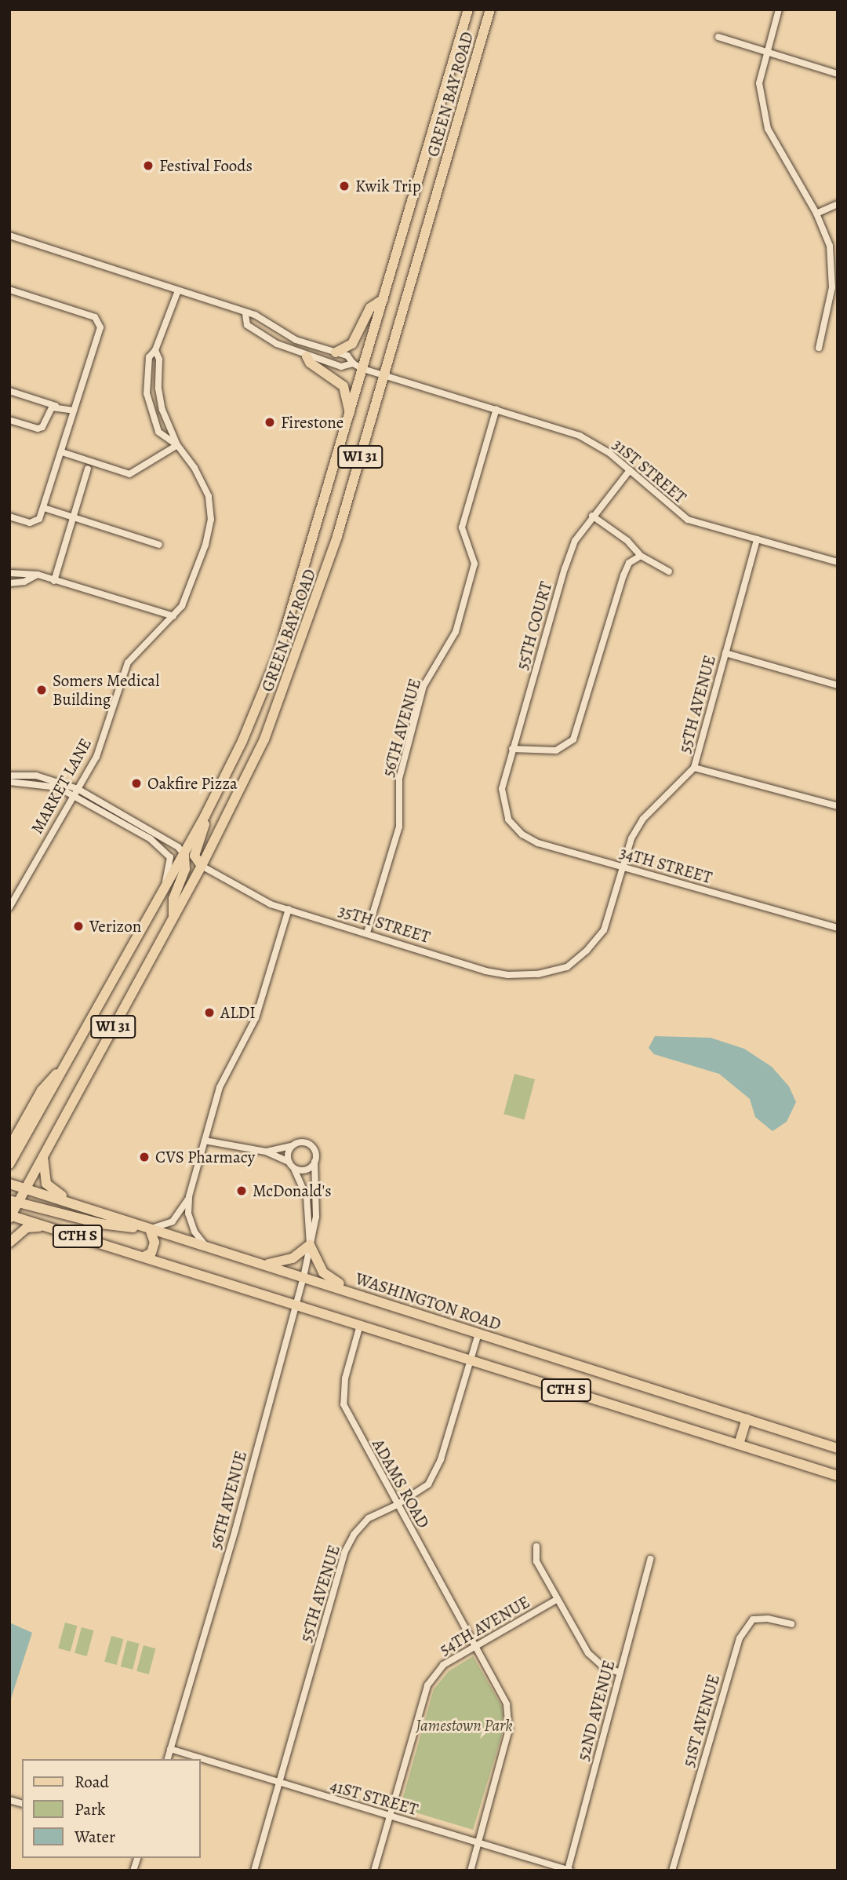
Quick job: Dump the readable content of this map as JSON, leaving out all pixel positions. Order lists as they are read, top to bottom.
{
  "streets": {
    "main road": [
      "GREEN BAY ROAD",
      "WI 31",
      "CTH S",
      "WASHINGTON ROAD"
    ],
    "street": [
      "31ST STREET",
      "55TH COURT",
      "55TH AVENUE",
      "56TH AVENUE",
      "MARKET LANE",
      "34TH STREET",
      "35TH STREET",
      "ADAMS ROAD",
      "54TH AVENUE",
      "52ND AVENUE",
      "51ST AVENUE",
      "41ST STREET"
    ]
  },
  "crossings": [
    ["GREEN BAY ROAD", "31ST STREET"],
    ["GREEN BAY ROAD", "35TH STREET"],
    ["GREEN BAY ROAD", "CTH S"],
    ["GREEN BAY ROAD", "WASHINGTON ROAD"],
    ["31ST STREET", "55TH COURT"],
    ["31ST STREET", "55TH AVENUE"],
    ["31ST STREET", "56TH AVENUE"],
    ["31ST STREET", "MARKET LANE"],
    ["55TH COURT", "34TH STREET"],
    ["55TH AVENUE", "34TH STREET"],
    ["55TH AVENUE", "35TH STREET"],
    ["55TH AVENUE", "CTH S"],
    ["55TH AVENUE", "WASHINGTON ROAD"],
    ["55TH AVENUE", "ADAMS ROAD"],
    ["55TH AVENUE", "41ST STREET"],
    ["56TH AVENUE", "35TH STREET"],
    ["56TH AVENUE", "CTH S"],
    ["56TH AVENUE", "WASHINGTON ROAD"],
    ["56TH AVENUE", "41ST STREET"],
    ["CTH S", "ADAMS ROAD"],
    ["ADAMS ROAD", "54TH AVENUE"],
    ["ADAMS ROAD", "41ST STREET"],
    ["54TH AVENUE", "41ST STREET"],
    ["52ND AVENUE", "41ST STREET"]
  ],
  "parks": ["Jamestown Park"],
  "places": [
    "Festival Foods",
    "Kwik Trip",
    "Firestone",
    "Somers Medical Building",
    "Oakfire Pizza",
    "Verizon",
    "ALDI",
    "CVS Pharmacy",
    "McDonald's"
  ],
  "legend": ["Road", "Park", "Water"]
}
